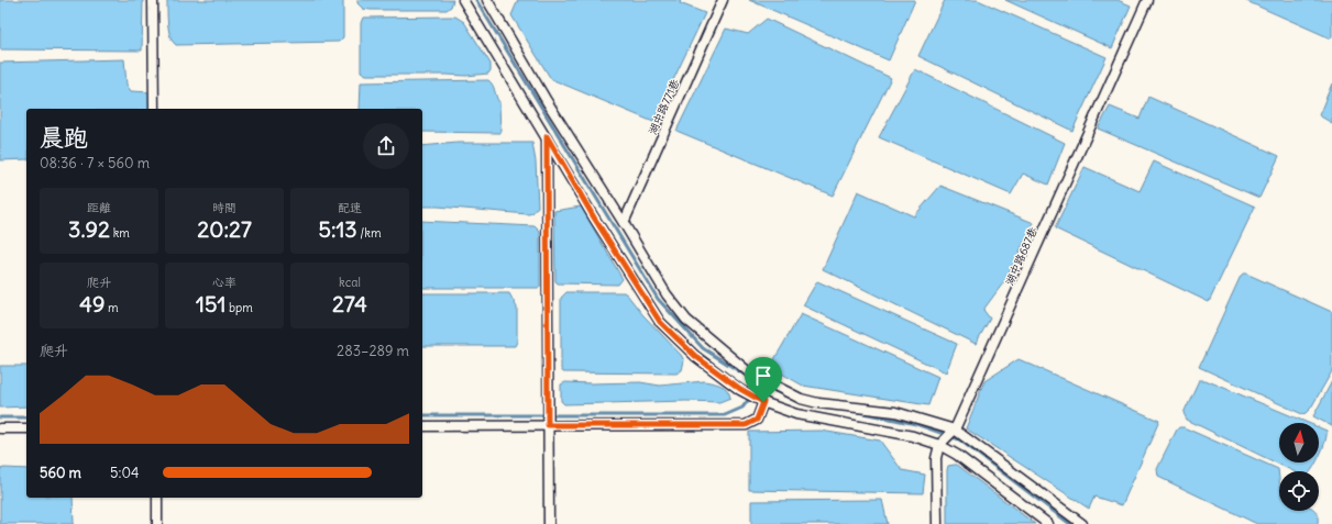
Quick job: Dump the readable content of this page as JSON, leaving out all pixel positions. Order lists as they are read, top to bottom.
{
  "streets": {
    "street": ["湖中路771巷", "湖中路687巷"]
  },
  "north": "top",
  "page": {
    "heading": ["晨跑", "08:36 · 7 × 560 m"],
    "stats": [
      ["距離", "3.92 km"],
      ["時間", "20:27"],
      ["配速", "5:13 /km"],
      ["爬升", "49 m"],
      ["心率", "151 bpm"],
      ["kcal", "274"]
    ],
    "chart": ["爬升", "283–289 m"],
    "list": [
      {
        "name": "560 m",
        "note": "5:04"
      }
    ]
  }
}
